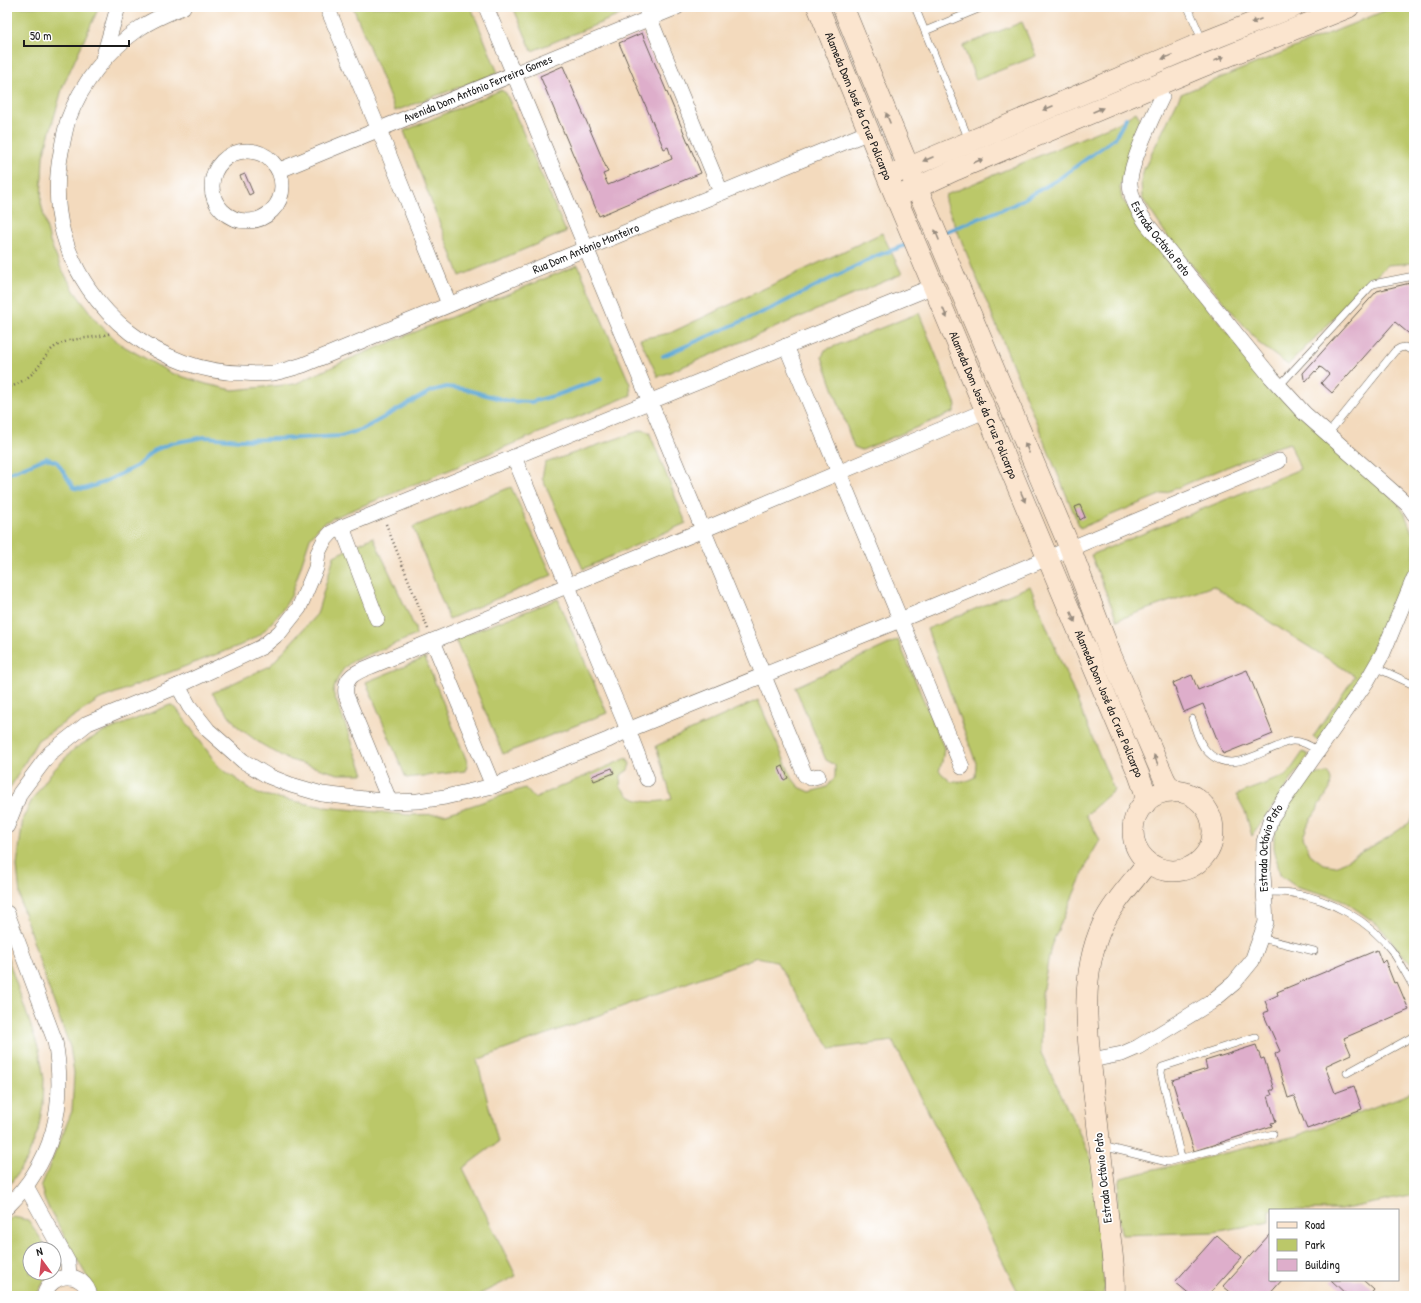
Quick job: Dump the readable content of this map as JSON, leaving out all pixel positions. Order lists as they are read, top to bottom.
{
  "streets": {
    "street": [
      "Avenida Dom António Ferreira Gomes",
      "Alameda Dom José da Cruz Policarpo",
      "Estrada Octávio Pato",
      "Rua Dom António Monteiro"
    ]
  },
  "crossings": [
    ["Alameda Dom José da Cruz Policarpo", "Estrada Octávio Pato"],
    ["Alameda Dom José da Cruz Policarpo", "Rua Dom António Monteiro"]
  ],
  "legend": ["Road", "Park", "Building"],
  "scale_bar": "50 m",
  "north": "top"
}
